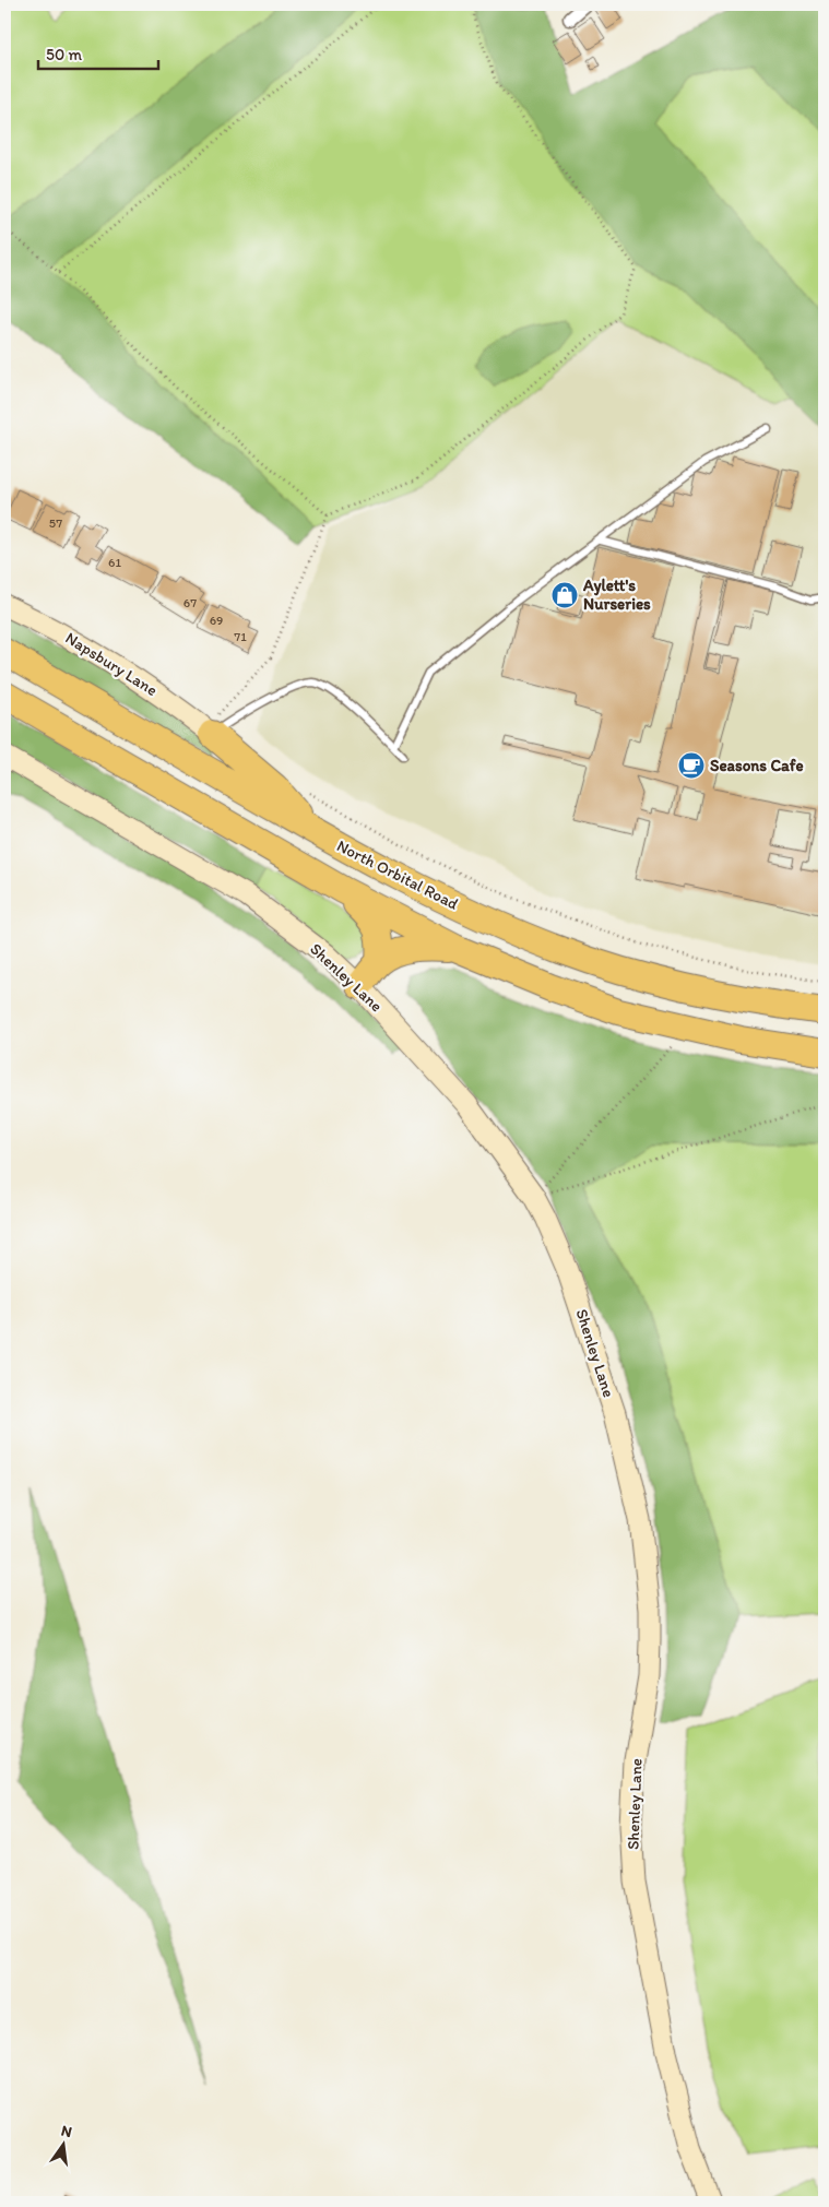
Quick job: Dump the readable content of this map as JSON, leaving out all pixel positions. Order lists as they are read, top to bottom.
{
  "streets": {
    "highway": ["North Orbital Road"],
    "main road": ["Napsbury Lane", "Shenley Lane"]
  },
  "places": {
    "shop": ["Aylett's Nurseries"],
    "cafe": ["Seasons Cafe"]
  },
  "house_numbers": [
    "57",
    "61",
    "67",
    "69",
    "71"
  ],
  "scale_bar": "50 m",
  "north": "top"
}
